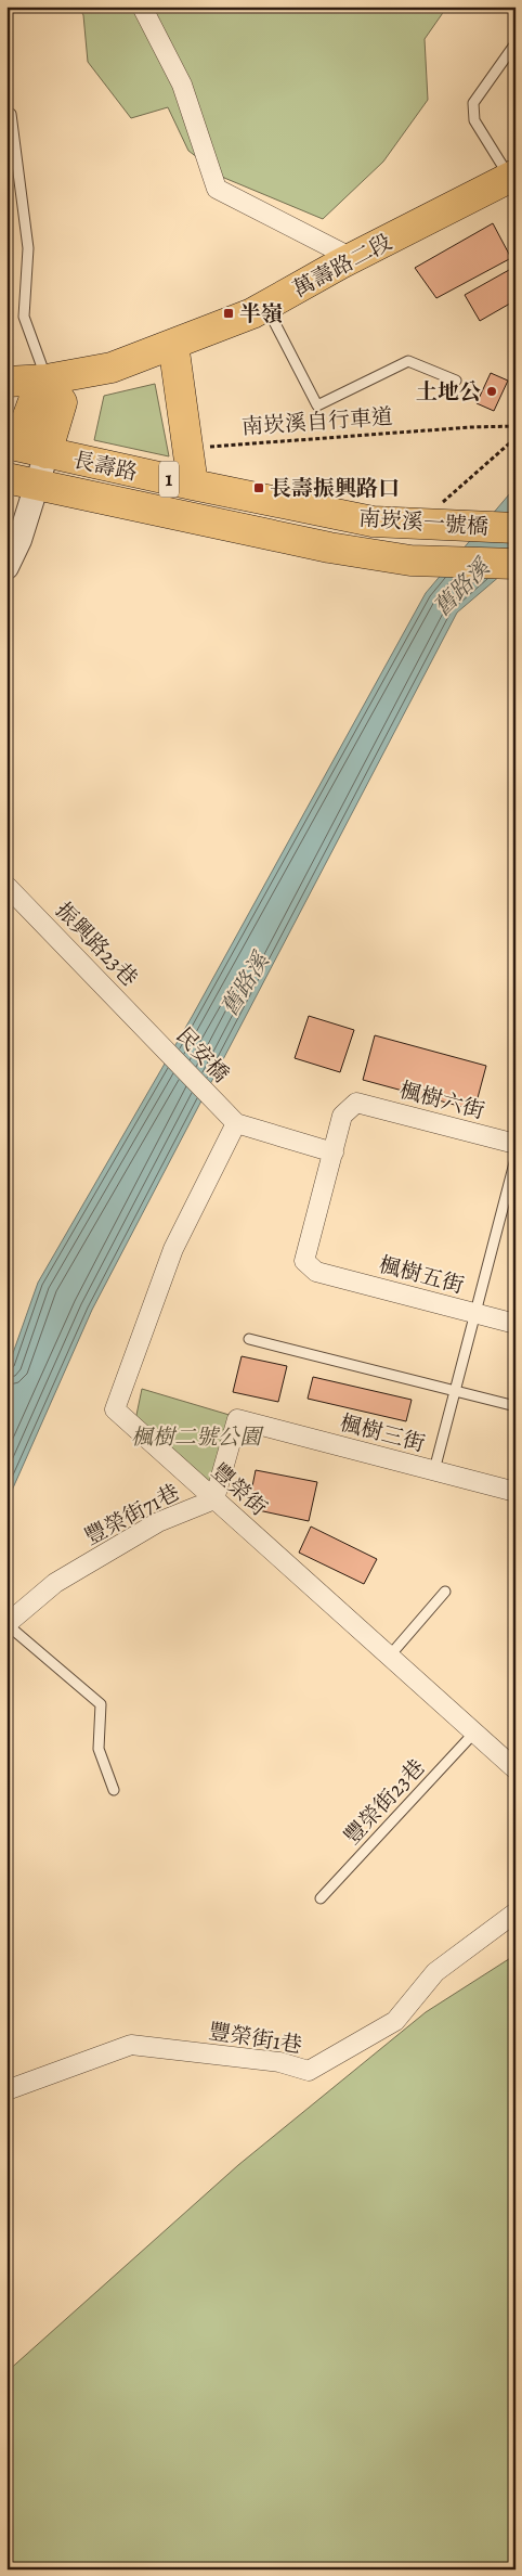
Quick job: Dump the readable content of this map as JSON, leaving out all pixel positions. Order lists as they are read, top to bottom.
{
  "streets": {
    "main road": [
      "萬壽路二段",
      "長壽路",
      "1",
      "南崁溪一號橋"
    ],
    "street": [
      "振興路23巷",
      "民安橋",
      "楓樹六街",
      "楓樹五街",
      "楓樹三街",
      "豐榮街",
      "豐榮街71巷",
      "豐榮街1巷"
    ],
    "lane": ["豐榮街23巷"],
    "path": ["南崁溪自行車道"]
  },
  "crossings": [
    ["長壽路", "南崁溪一號橋"],
    ["振興路23巷", "民安橋"],
    ["民安橋", "豐榮街"],
    ["楓樹六街", "楓樹五街"],
    ["楓樹三街", "豐榮街71巷"],
    ["豐榮街", "豐榮街71巷"],
    ["豐榮街", "豐榮街23巷"]
  ],
  "water": ["舊路溪"],
  "parks": ["楓樹二號公園"],
  "places": {
    "transit": ["半嶺", "長壽振興路口"],
    "other": ["土地公"]
  }
}
